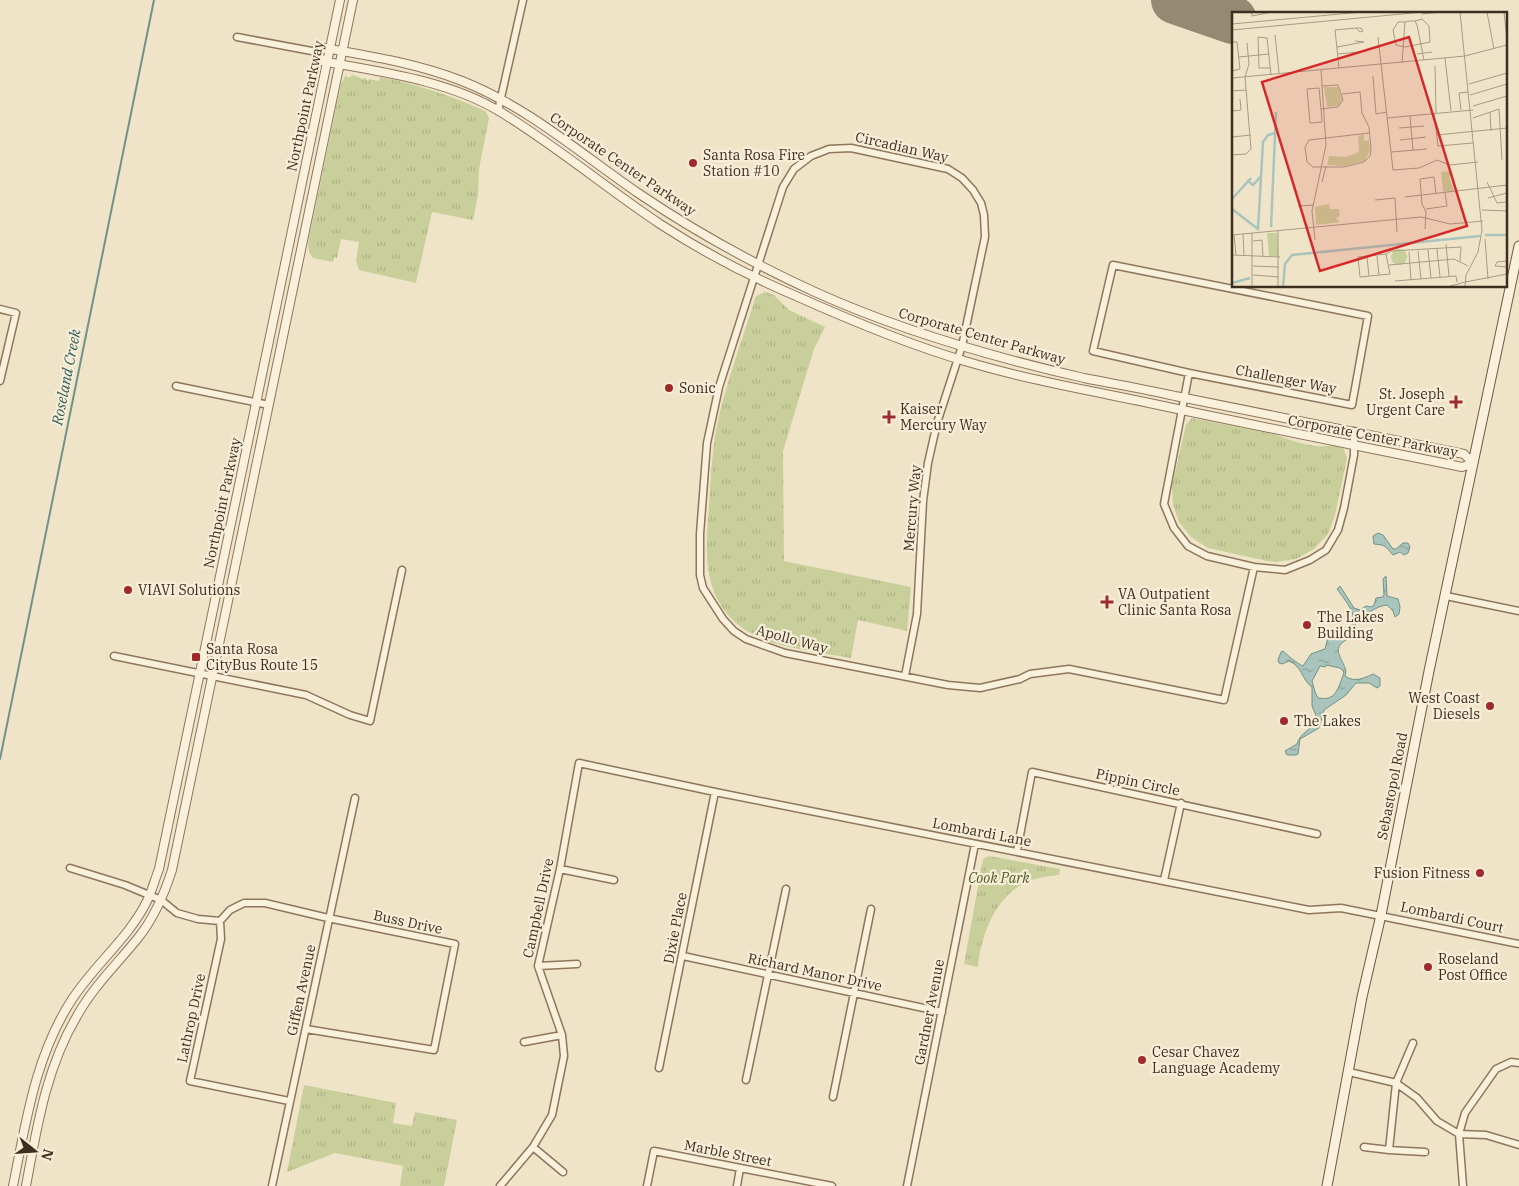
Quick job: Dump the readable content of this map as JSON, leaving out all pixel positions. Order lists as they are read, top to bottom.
{
  "streets": {
    "main road": ["Sebastopol Road"],
    "street": [
      "Northpoint Parkway",
      "Circadian Way",
      "Corporate Center Parkway",
      "Challenger Way",
      "Mercury Way",
      "Apollo Way",
      "Pippin Circle",
      "Lombardi Lane",
      "Campbell Drive",
      "Lombardi Court",
      "Buss Drive",
      "Dixie Place",
      "Richard Manor Drive",
      "Giffen Avenue",
      "Gardner Avenue",
      "Lathrop Drive",
      "Marble Street"
    ]
  },
  "crossings": [
    ["Northpoint Parkway", "Corporate Center Parkway"],
    ["Circadian Way", "Corporate Center Parkway"],
    ["Circadian Way", "Mercury Way"],
    ["Circadian Way", "Apollo Way"],
    ["Corporate Center Parkway", "Mercury Way"],
    ["Corporate Center Parkway", "Apollo Way"],
    ["Corporate Center Parkway", "Sebastopol Road"],
    ["Mercury Way", "Apollo Way"],
    ["Pippin Circle", "Lombardi Lane"],
    ["Sebastopol Road", "Lombardi Lane"],
    ["Sebastopol Road", "Lombardi Court"],
    ["Lombardi Lane", "Campbell Drive"],
    ["Lombardi Lane", "Lombardi Court"],
    ["Lombardi Lane", "Dixie Place"],
    ["Lombardi Lane", "Gardner Avenue"],
    ["Buss Drive", "Giffen Avenue"],
    ["Buss Drive", "Lathrop Drive"],
    ["Dixie Place", "Richard Manor Drive"],
    ["Richard Manor Drive", "Gardner Avenue"],
    ["Giffen Avenue", "Lathrop Drive"]
  ],
  "water": ["Roseland Creek"],
  "parks": ["Cook Park"],
  "places": {
    "other": [
      "Santa Rosa Fire Station #10",
      "Sonic",
      "VIAVI Solutions",
      "The Lakes Building",
      "West Coast Diesels",
      "The Lakes",
      "Fusion Fitness",
      "Roseland Post Office",
      "Cesar Chavez Language Academy"
    ],
    "health": ["St. Joseph Urgent Care", "Kaiser Mercury Way", "VA Outpatient Clinic Santa Rosa"],
    "transit": ["Santa Rosa CityBus Route 15"]
  },
  "north": "right"
}
